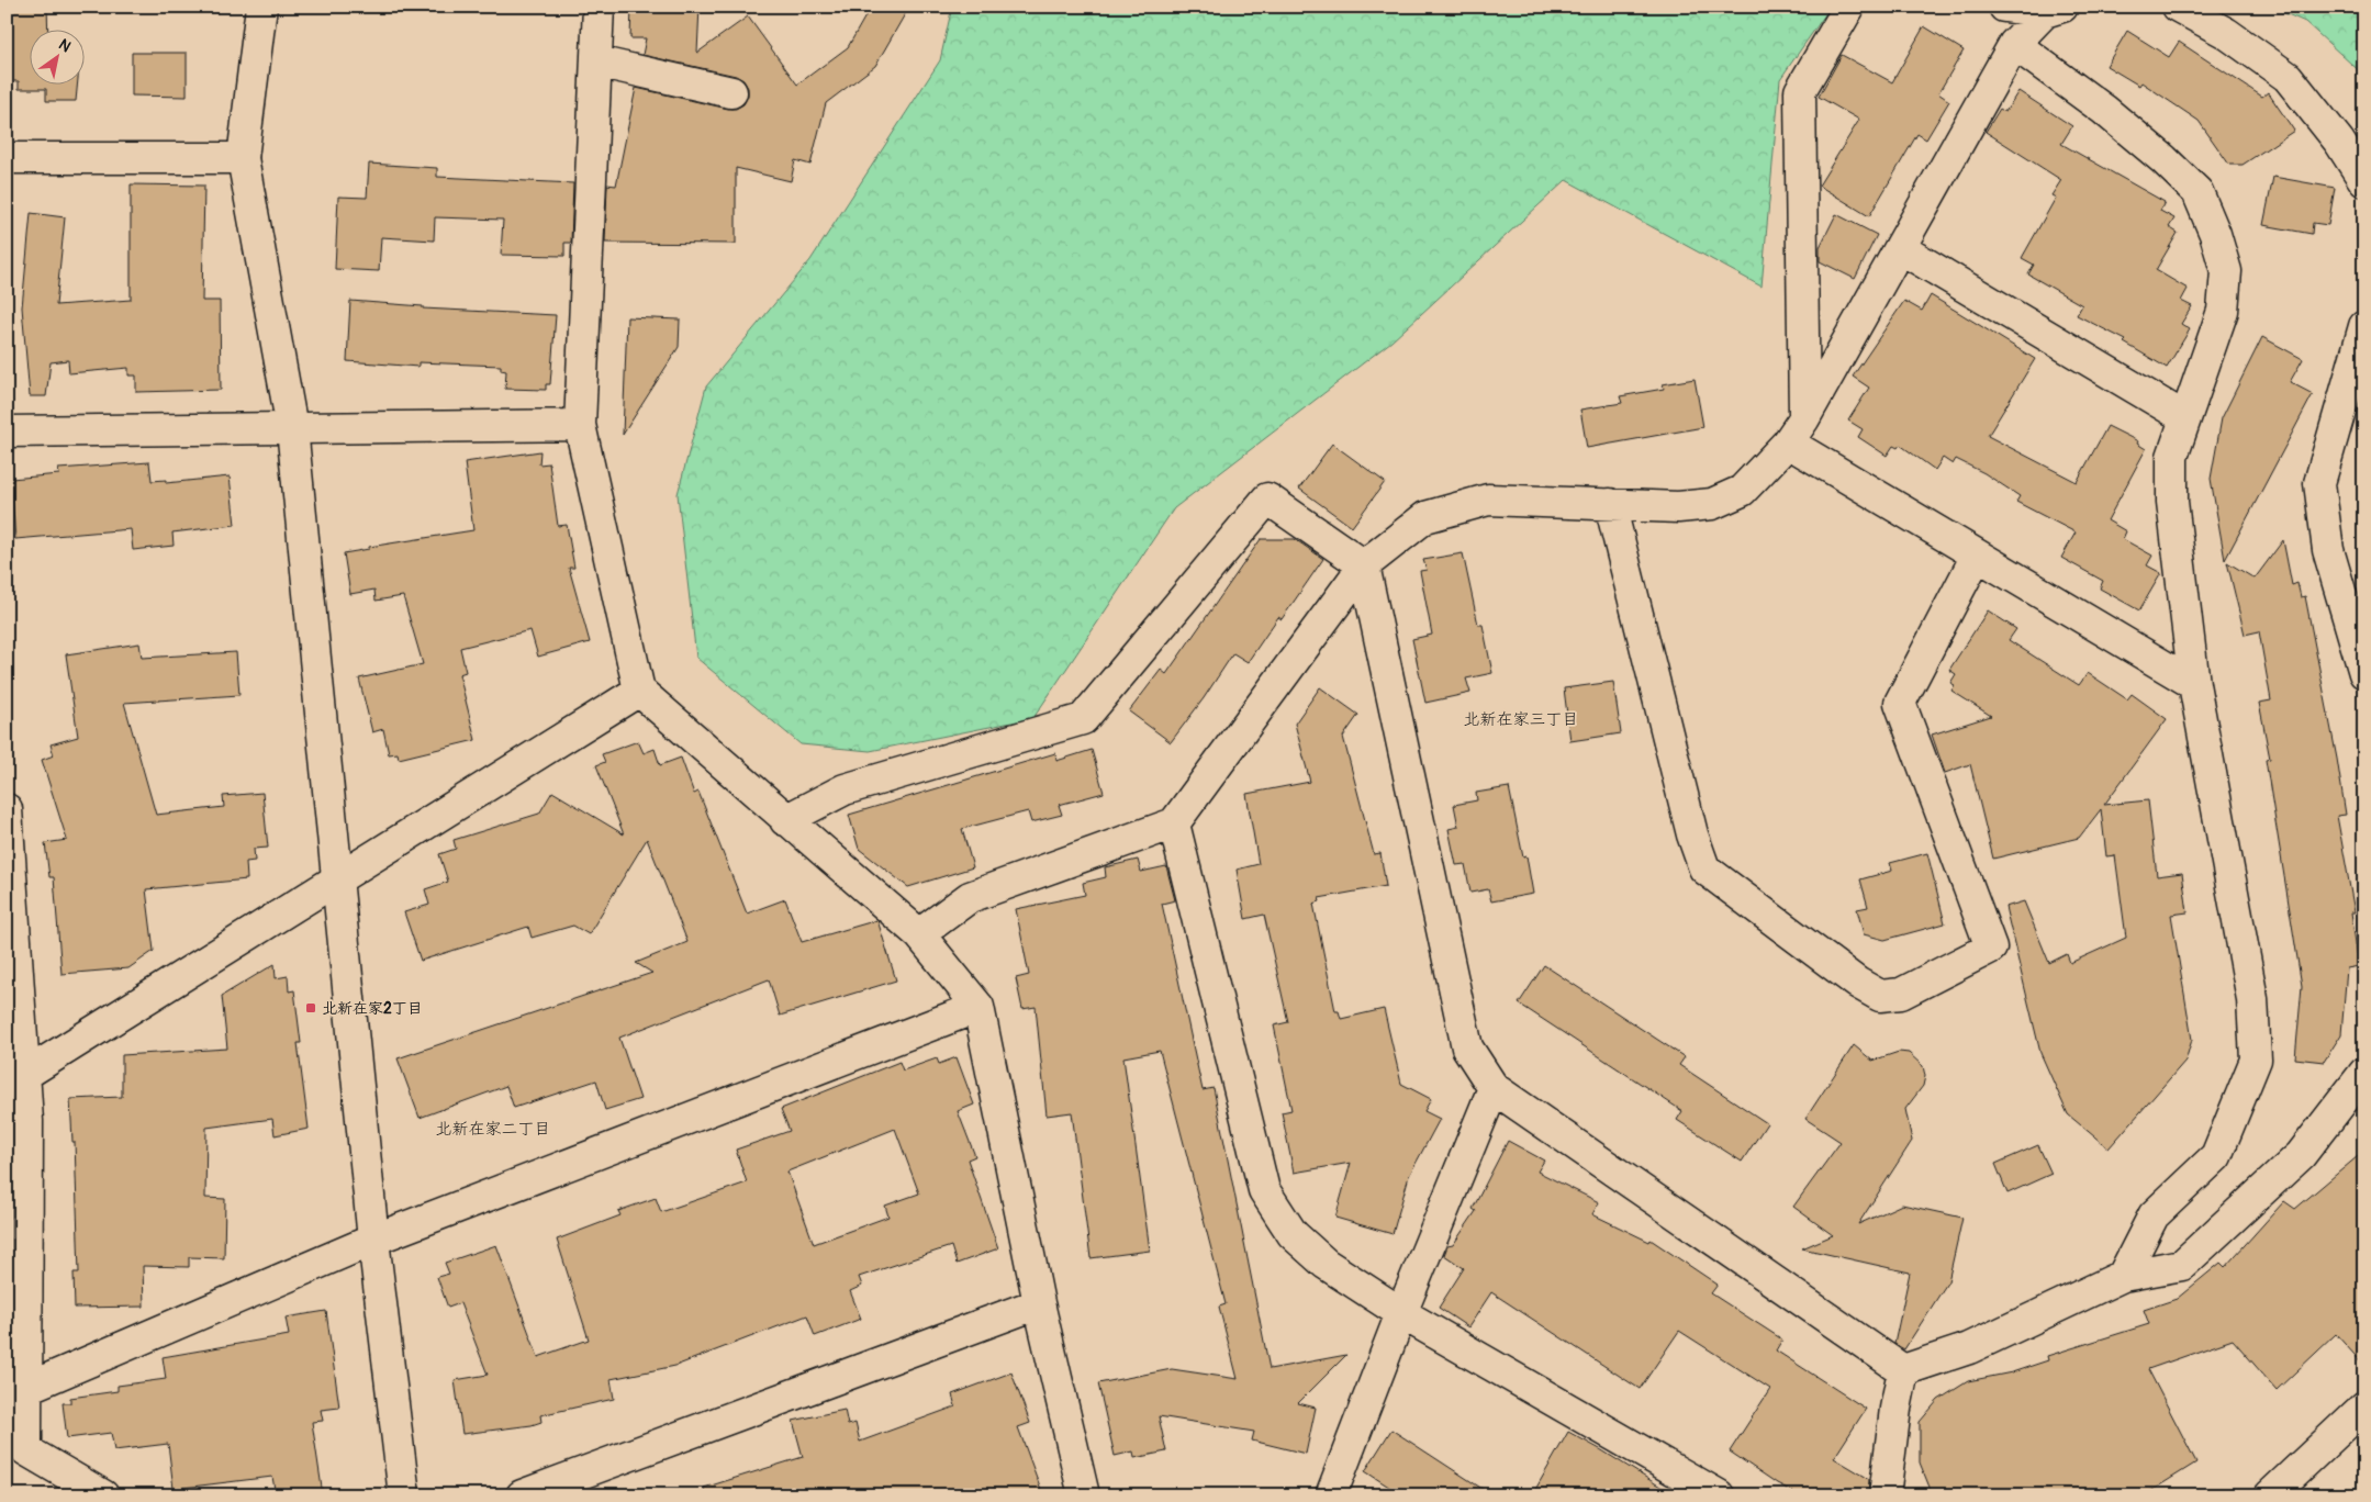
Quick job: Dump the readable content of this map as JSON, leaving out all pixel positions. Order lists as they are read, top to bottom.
{
  "districts": ["北新在家三丁目", "北新在家二丁目"],
  "places": {
    "transit": ["北新在家2丁目"]
  },
  "north": "top right"
}
